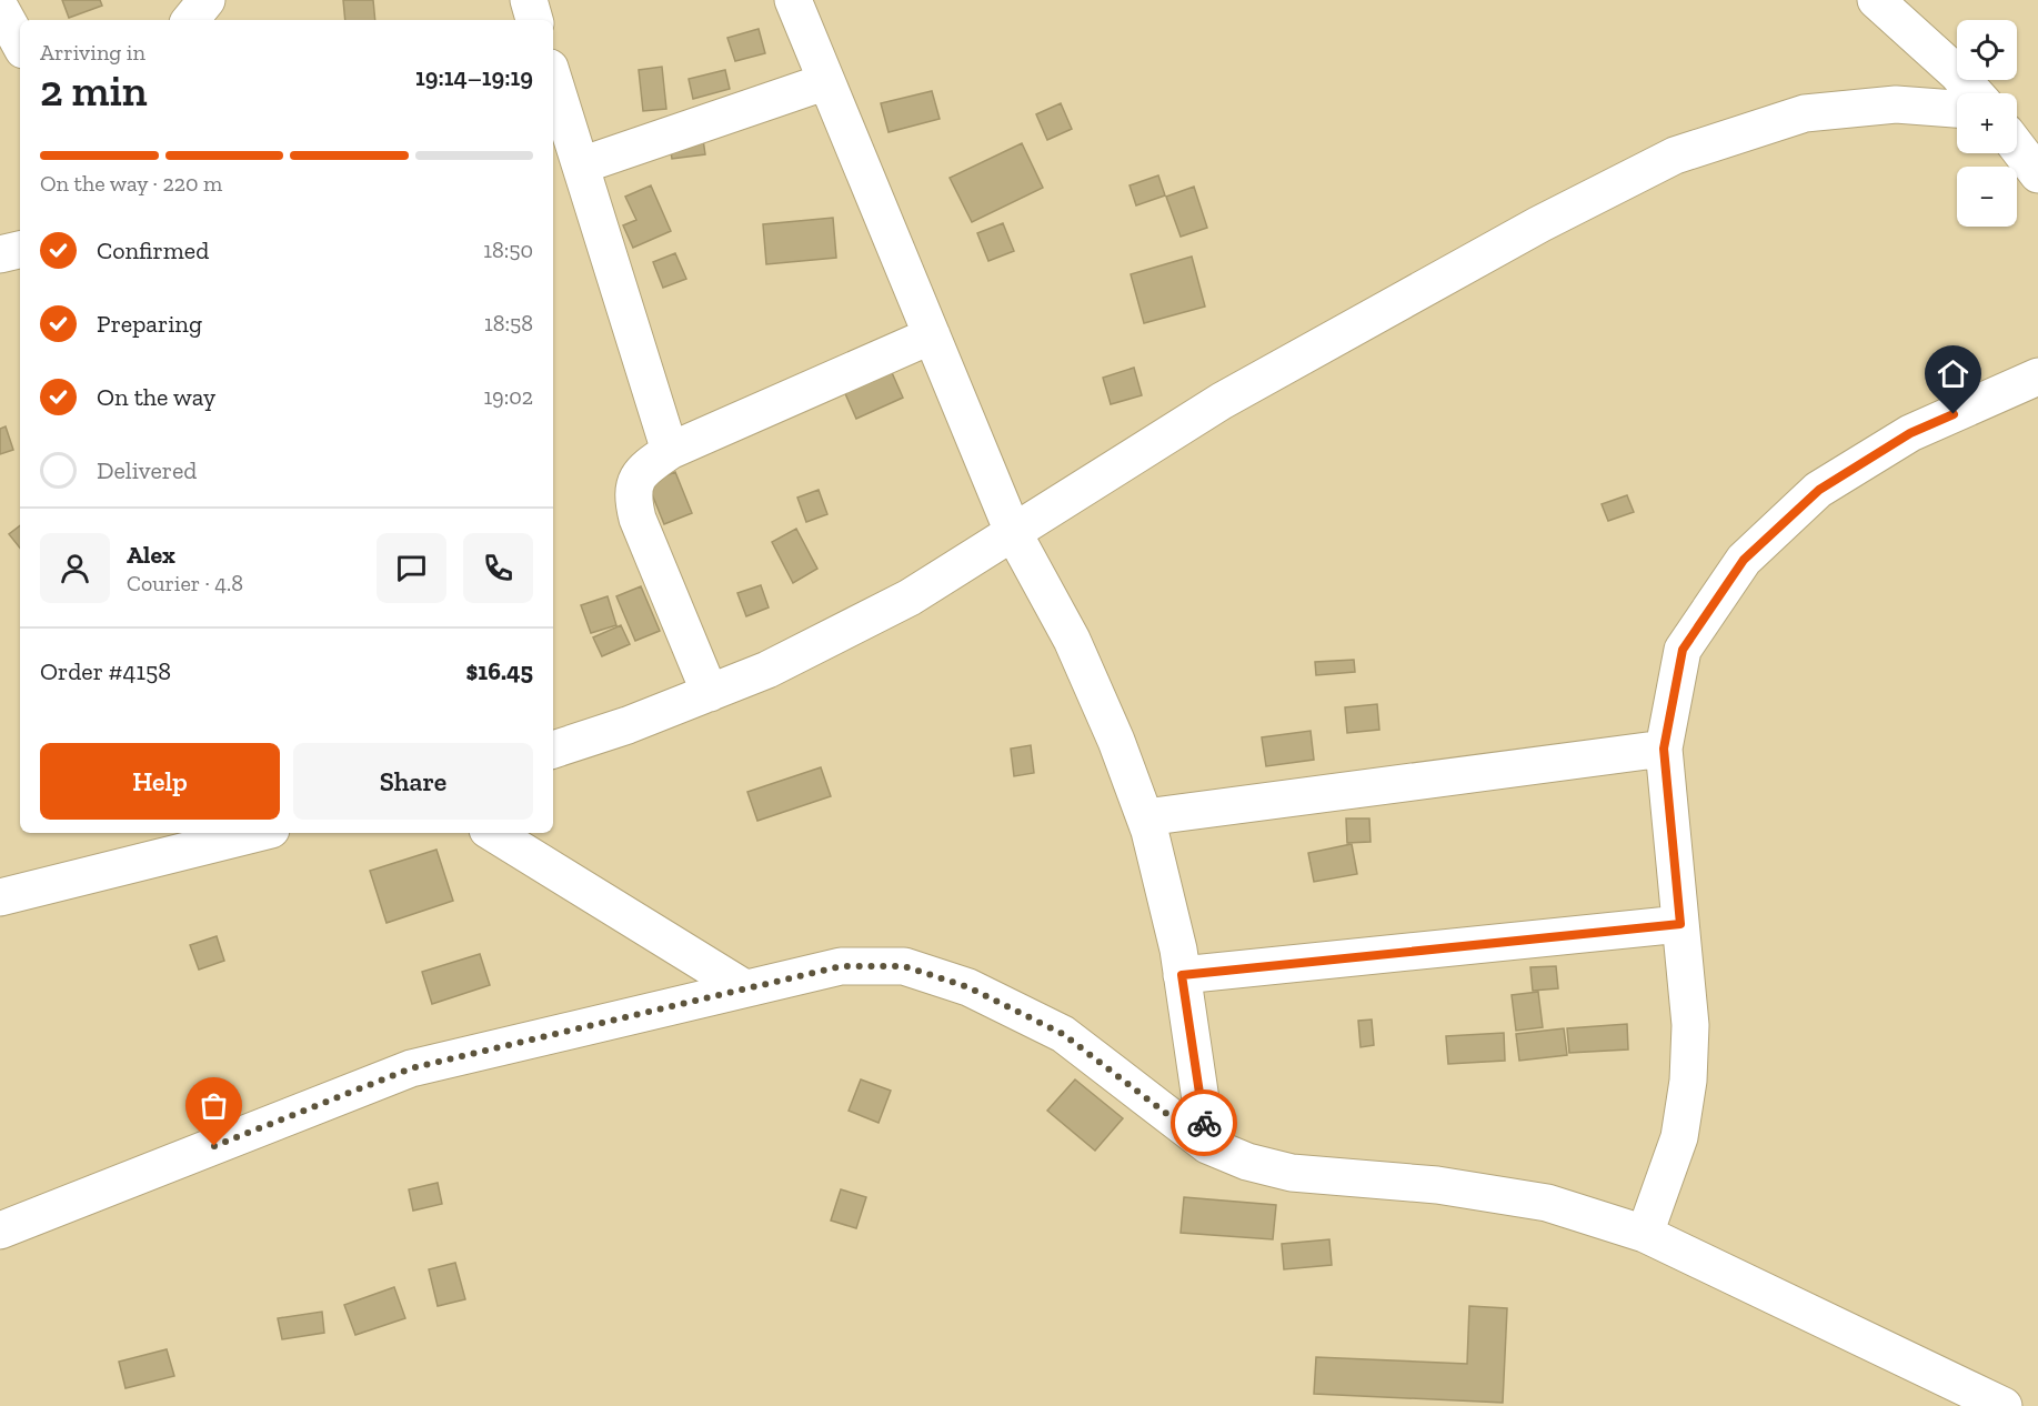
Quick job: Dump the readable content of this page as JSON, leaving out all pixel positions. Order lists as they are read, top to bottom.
{
  "page": {
    "map_buttons": ["+", "−"],
    "heading": ["2 min", "Arriving in", "19:14–19:19"],
    "panel": [
      "Alex",
      "Courier · 4.8",
      "Order #4158",
      "$16.45"
    ],
    "bar": "On the way · 220 m",
    "list": [
      ["Confirmed", "18:50"],
      ["Preparing", "18:58"],
      ["On the way", "19:02"],
      "Delivered"
    ],
    "buttons": ["Help", "Share"]
  }
}
